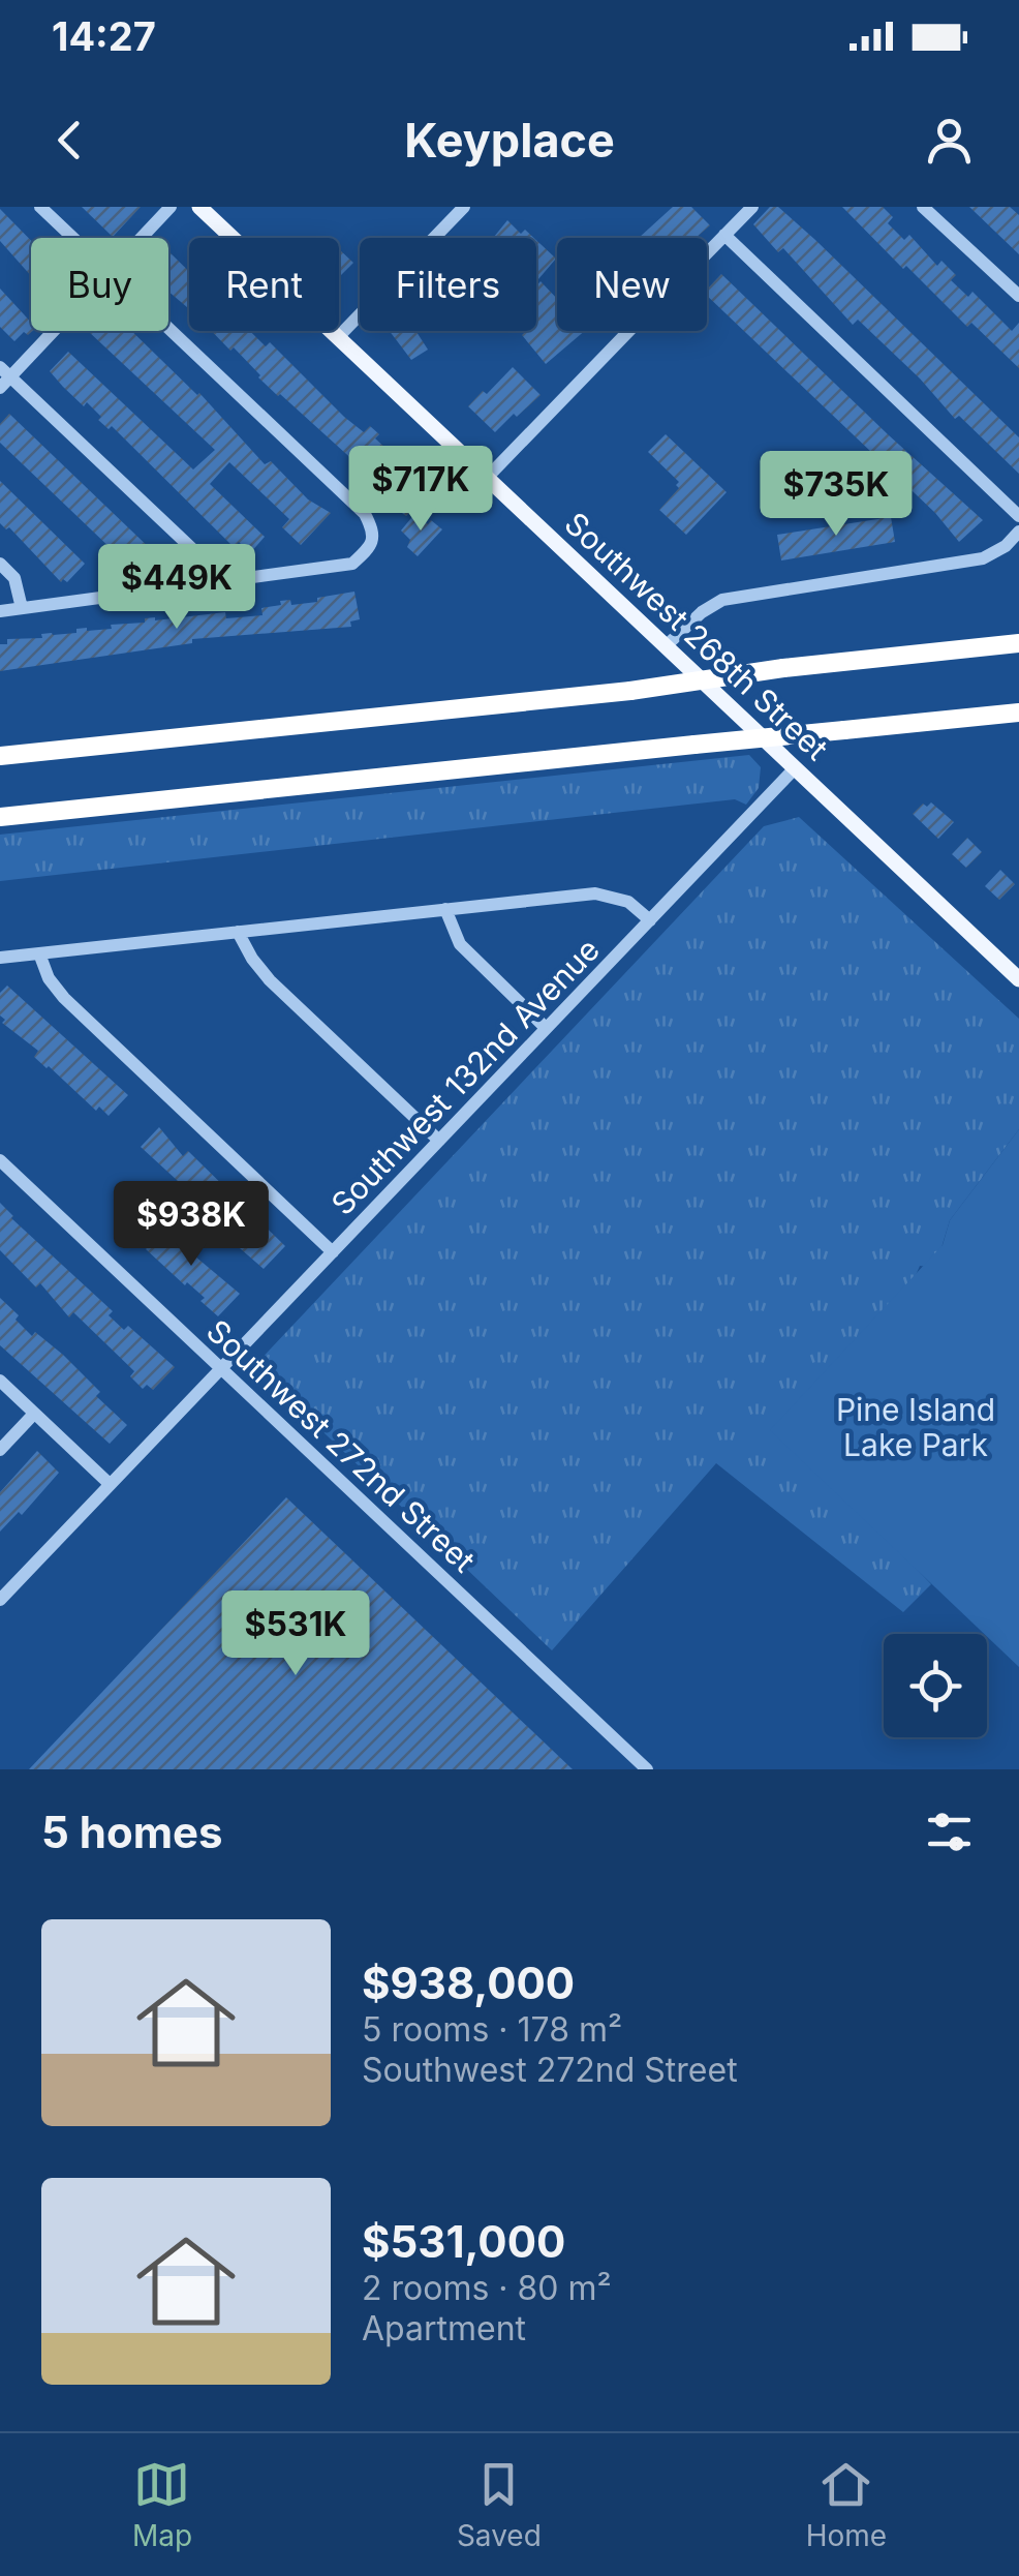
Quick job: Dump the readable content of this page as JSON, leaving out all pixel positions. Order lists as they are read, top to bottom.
{
  "streets": {
    "main road": ["Southwest 268th Street"],
    "street": ["Southwest 132nd Avenue", "Southwest 272nd Street"]
  },
  "crossings": [
    ["Southwest 268th Street", "Southwest 132nd Avenue"],
    ["Southwest 132nd Avenue", "Southwest 272nd Street"]
  ],
  "parks": ["Pine Island Lake Park"],
  "page": {
    "status": "14:27",
    "header": "Keyplace",
    "chip": [
      "Buy",
      "Rent",
      "Filters",
      "New"
    ],
    "price": [
      "$717K",
      "$735K",
      "$449K",
      "$938K",
      "$531K"
    ],
    "heading": "5 homes",
    "list": [
      {
        "name": "$938,000",
        "note": "5 rooms · 178 m² · Southwest 272nd Street"
      },
      {
        "name": "$531,000",
        "note": "2 rooms · 80 m² · Apartment"
      }
    ],
    "tabs": ["Map", "Saved", "Home"]
  }
}
